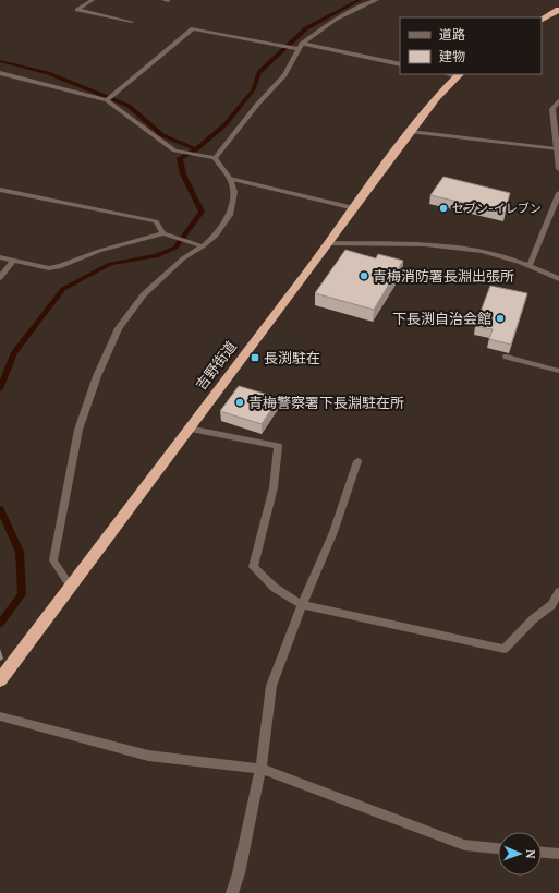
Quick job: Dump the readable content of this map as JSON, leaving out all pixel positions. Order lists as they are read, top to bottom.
{
  "streets": {
    "highway": ["吉野街道"]
  },
  "places": {
    "other": [
      "セブン-イレブン",
      "青梅消防署長淵出張所",
      "下長渕自治会館",
      "青梅警察署下長淵駐在所"
    ],
    "transit": ["長渕駐在"]
  },
  "legend": ["道路", "建物"],
  "north": "right"
}
